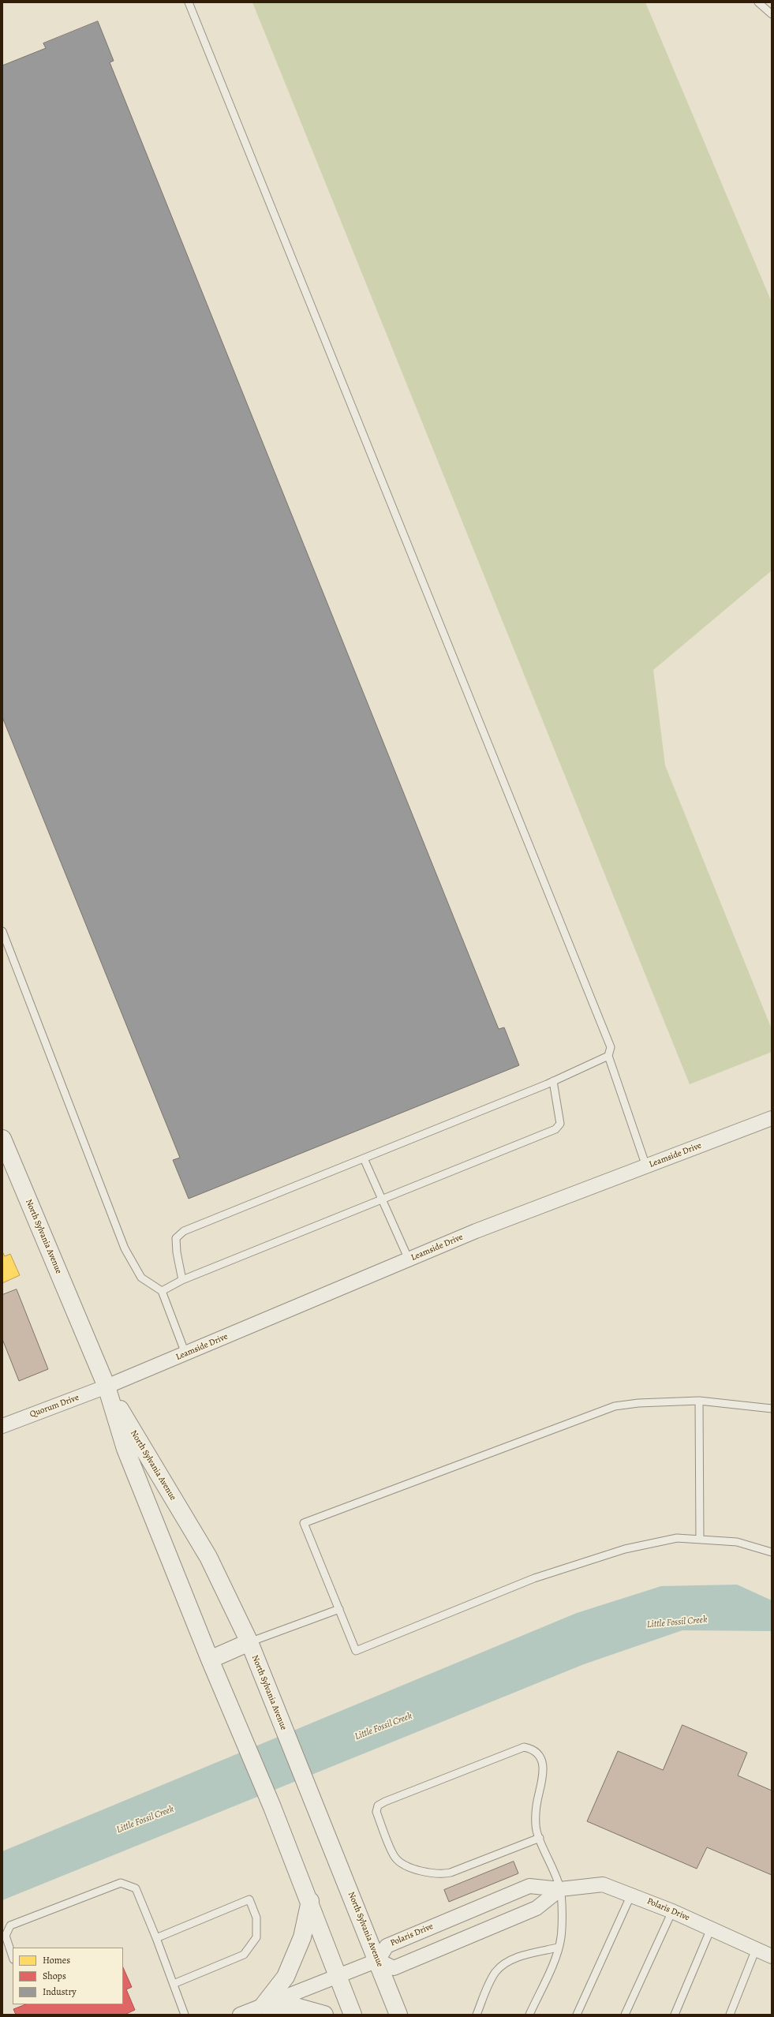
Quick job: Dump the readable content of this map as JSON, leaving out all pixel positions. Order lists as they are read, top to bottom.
{
  "streets": {
    "street": [
      "Leamside Drive",
      "North Sylvania Avenue",
      "Quorum Drive",
      "Polaris Drive"
    ]
  },
  "crossings": [
    ["Leamside Drive", "North Sylvania Avenue"],
    ["Leamside Drive", "Quorum Drive"],
    ["North Sylvania Avenue", "Quorum Drive"],
    ["North Sylvania Avenue", "Polaris Drive"]
  ],
  "water": ["Little Fossil Creek"],
  "legend": ["Homes", "Shops", "Industry"]
}
